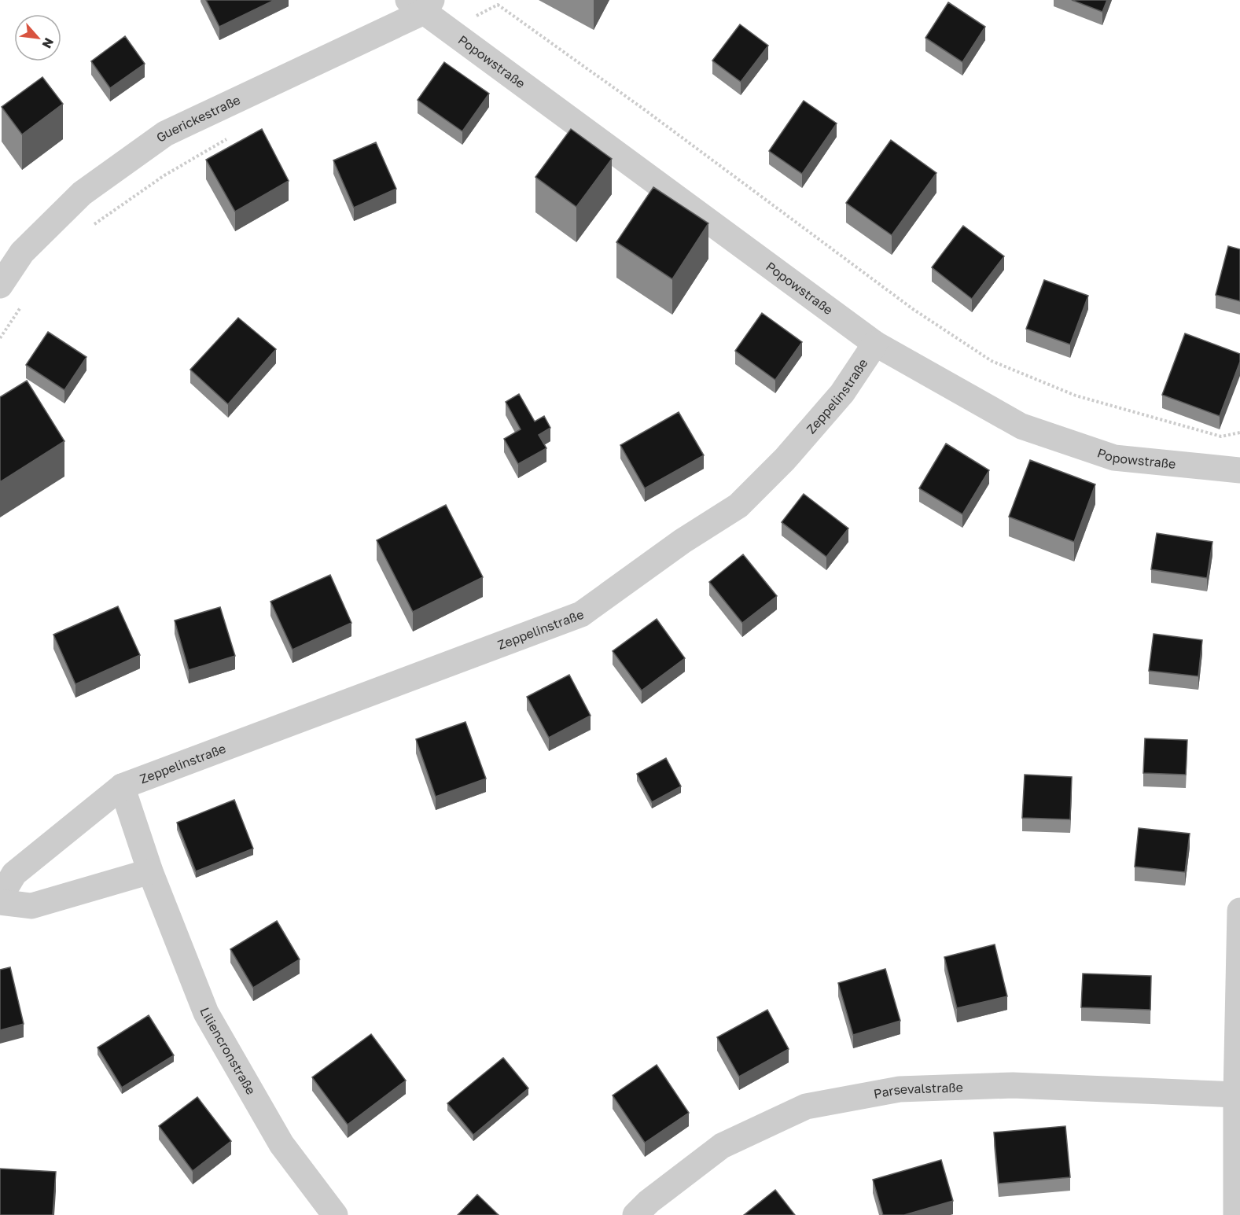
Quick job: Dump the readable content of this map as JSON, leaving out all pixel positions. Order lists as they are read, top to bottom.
{
  "streets": {
    "street": [
      "Popowstraße",
      "Guerickestraße",
      "Zeppelinstraße",
      "Liliencronstraße",
      "Parsevalstraße"
    ]
  },
  "crossings": [
    ["Popowstraße", "Guerickestraße"],
    ["Popowstraße", "Zeppelinstraße"]
  ],
  "north": "bottom right"
}
